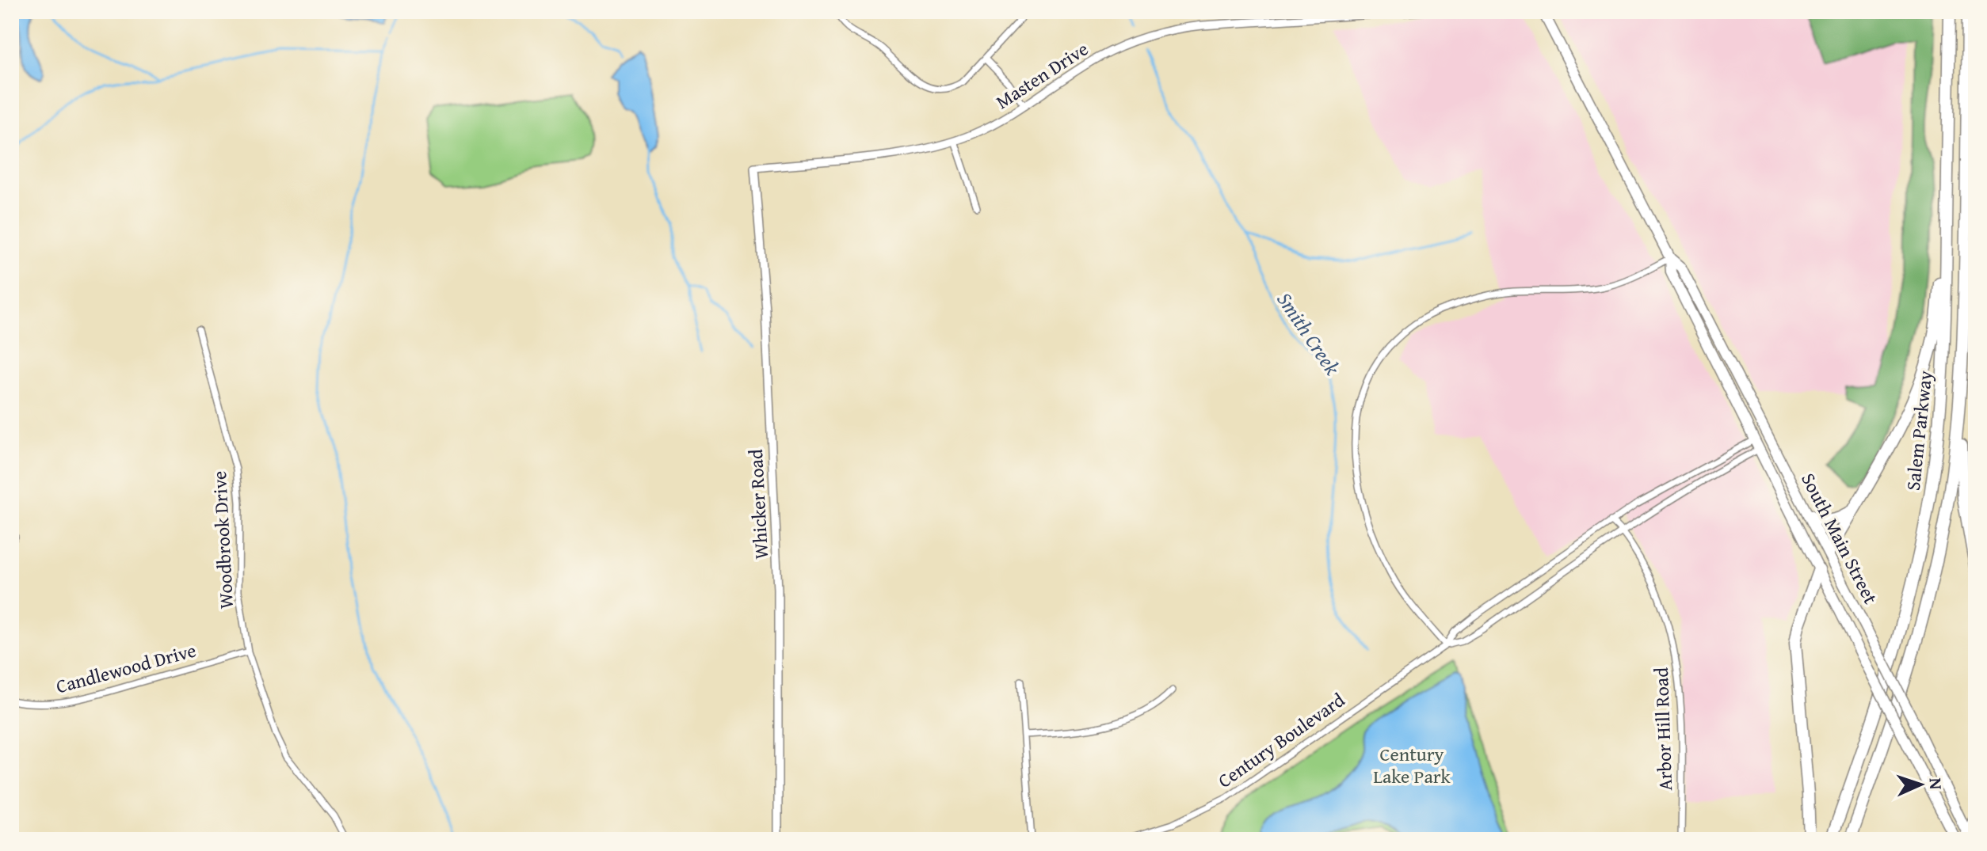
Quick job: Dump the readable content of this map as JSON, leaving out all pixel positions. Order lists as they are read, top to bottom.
{
  "streets": {
    "highway": ["Salem Parkway"],
    "main road": ["South Main Street"],
    "street": [
      "Masten Drive",
      "Whicker Road",
      "Woodbrook Drive",
      "Candlewood Drive",
      "Arbor Hill Road",
      "Century Boulevard"
    ]
  },
  "crossings": [
    ["Masten Drive", "Whicker Road"],
    ["South Main Street", "Century Boulevard"],
    ["Woodbrook Drive", "Candlewood Drive"],
    ["Arbor Hill Road", "Century Boulevard"]
  ],
  "water": ["Smith Creek"],
  "parks": ["Century Lake Park"],
  "north": "right"
}
